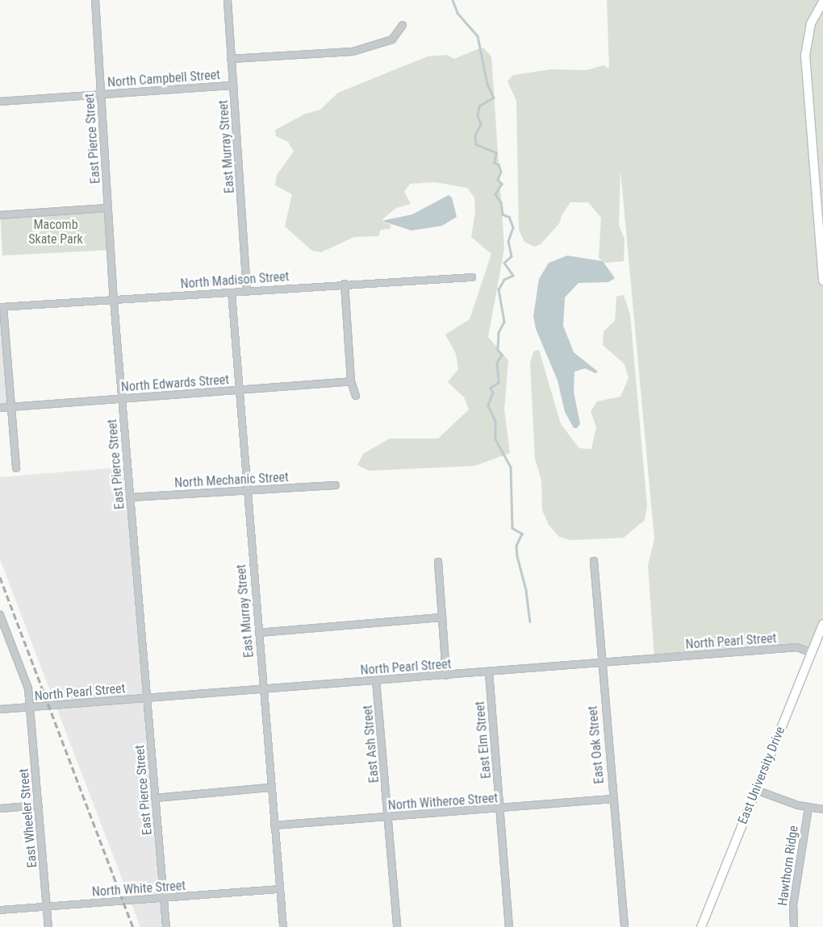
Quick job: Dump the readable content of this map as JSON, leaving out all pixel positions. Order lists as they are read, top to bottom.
{
  "streets": {
    "main road": ["East University Drive"],
    "street": [
      "North Campbell Street",
      "East Pierce Street",
      "East Murray Street",
      "North Madison Street",
      "North Edwards Street",
      "North Mechanic Street",
      "North Pearl Street",
      "East Elm Street",
      "East Ash Street",
      "East Oak Street",
      "North Witheroe Street",
      "East Wheeler Street",
      "Hawthorn Ridge",
      "North White Street"
    ]
  },
  "crossings": [
    ["North Campbell Street", "East Pierce Street"],
    ["North Campbell Street", "East Murray Street"],
    ["East Pierce Street", "North Madison Street"],
    ["East Pierce Street", "North Edwards Street"],
    ["East Pierce Street", "North Mechanic Street"],
    ["East Pierce Street", "North Pearl Street"],
    ["East Pierce Street", "North White Street"],
    ["East Murray Street", "North Madison Street"],
    ["East Murray Street", "North Edwards Street"],
    ["East Murray Street", "North Mechanic Street"],
    ["East Murray Street", "North Pearl Street"],
    ["East Murray Street", "North Witheroe Street"],
    ["East Murray Street", "North White Street"],
    ["North Pearl Street", "East Elm Street"],
    ["North Pearl Street", "East Ash Street"],
    ["North Pearl Street", "East Oak Street"],
    ["North Pearl Street", "East University Drive"],
    ["North Pearl Street", "East Wheeler Street"],
    ["East Elm Street", "North Witheroe Street"],
    ["East Ash Street", "North Witheroe Street"],
    ["East Oak Street", "North Witheroe Street"],
    ["East Wheeler Street", "North White Street"]
  ],
  "parks": ["Macomb Skate Park"]
}
